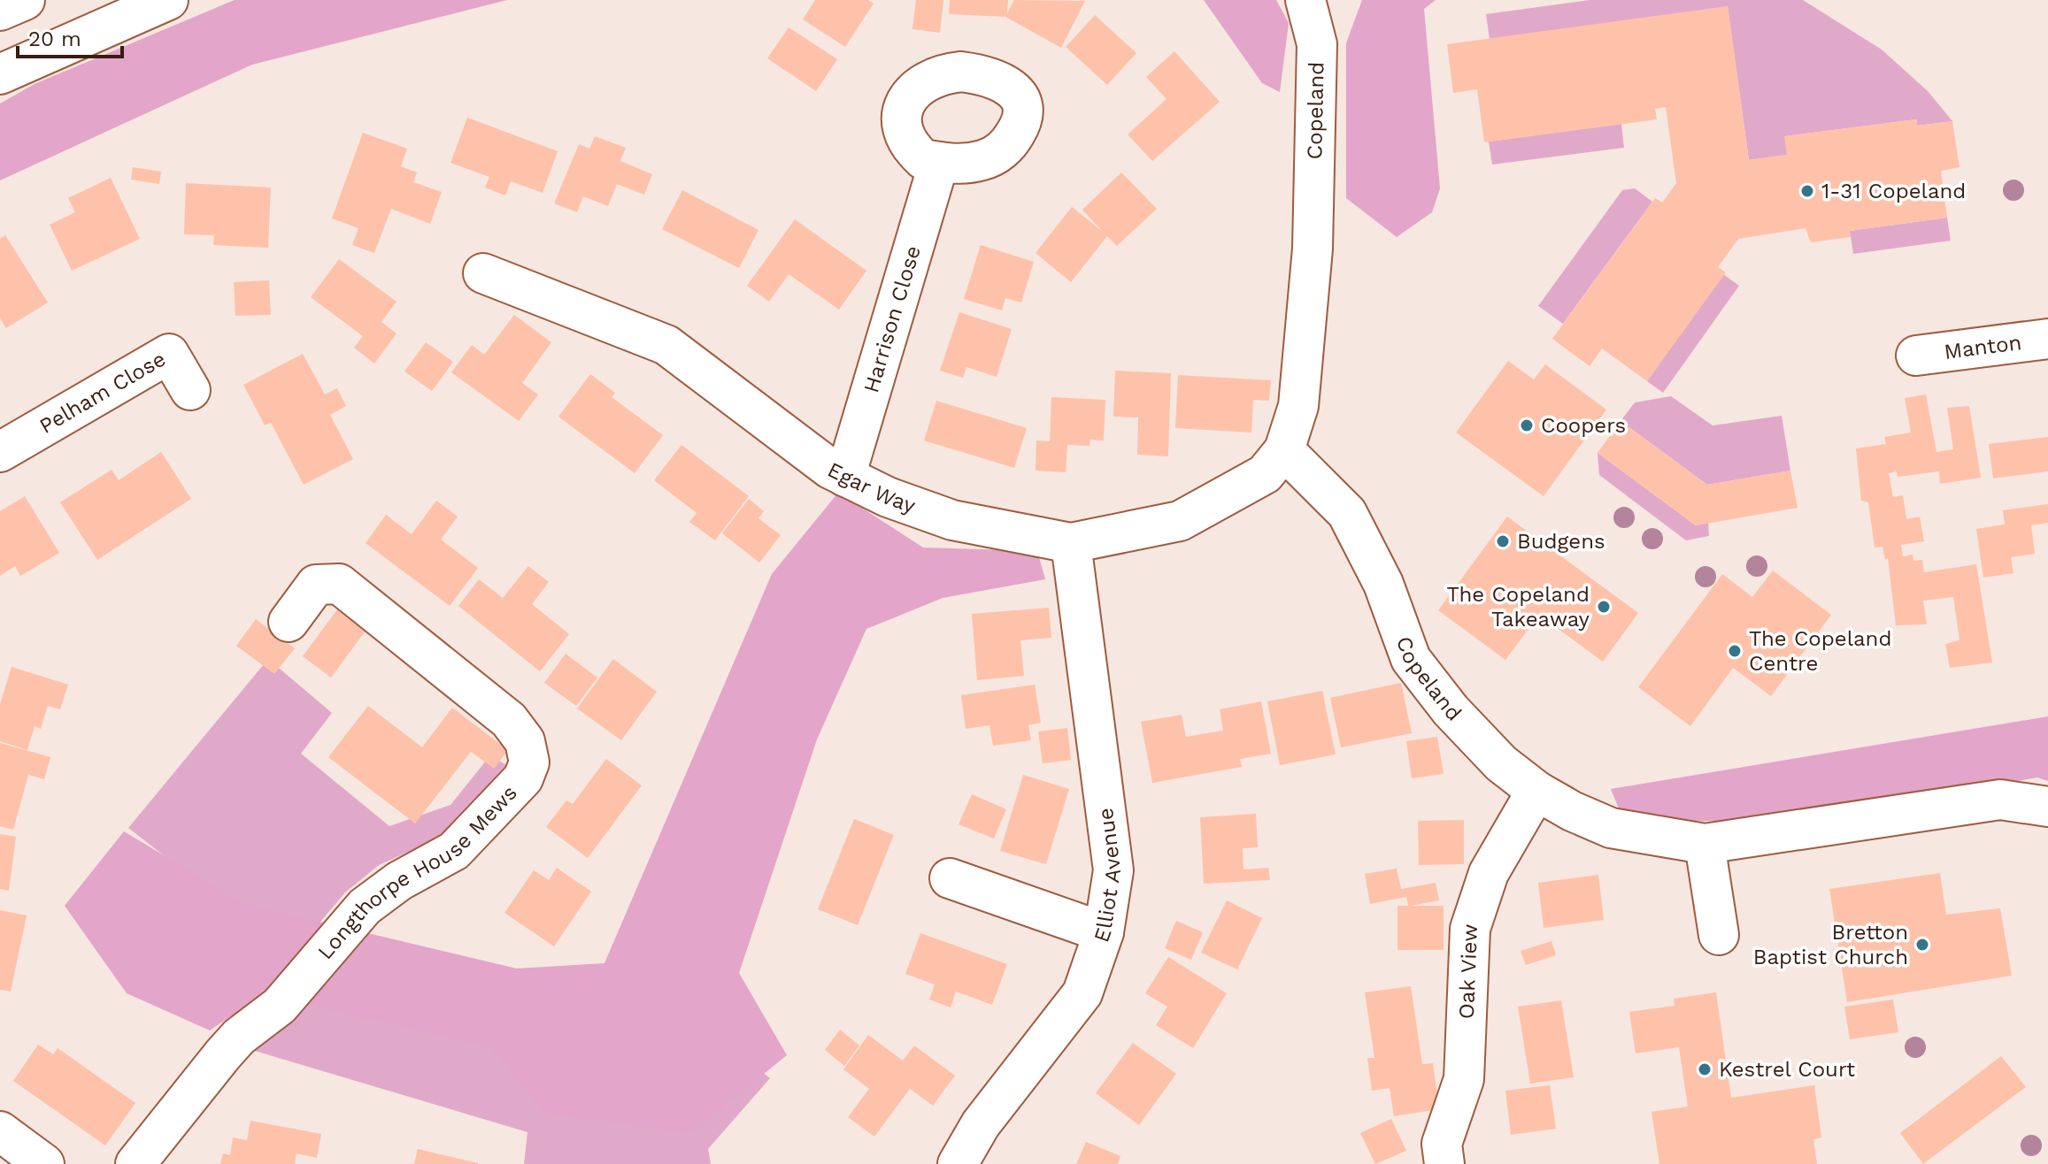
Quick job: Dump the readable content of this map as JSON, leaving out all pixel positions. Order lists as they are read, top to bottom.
{
  "streets": {
    "street": [
      "Copeland",
      "Harrison Close",
      "Manton",
      "Pelham Close",
      "Egar Way",
      "Longthorpe House Mews",
      "Elliot Avenue",
      "Oak View"
    ]
  },
  "crossings": [
    ["Copeland", "Egar Way"],
    ["Copeland", "Oak View"],
    ["Harrison Close", "Egar Way"],
    ["Egar Way", "Elliot Avenue"]
  ],
  "places": [
    "1-31 Copeland",
    "Coopers",
    "Budgens",
    "The Copeland Takeaway",
    "The Copeland Centre",
    "Bretton Baptist Church",
    "Kestrel Court"
  ],
  "scale_bar": "20 m"
}
